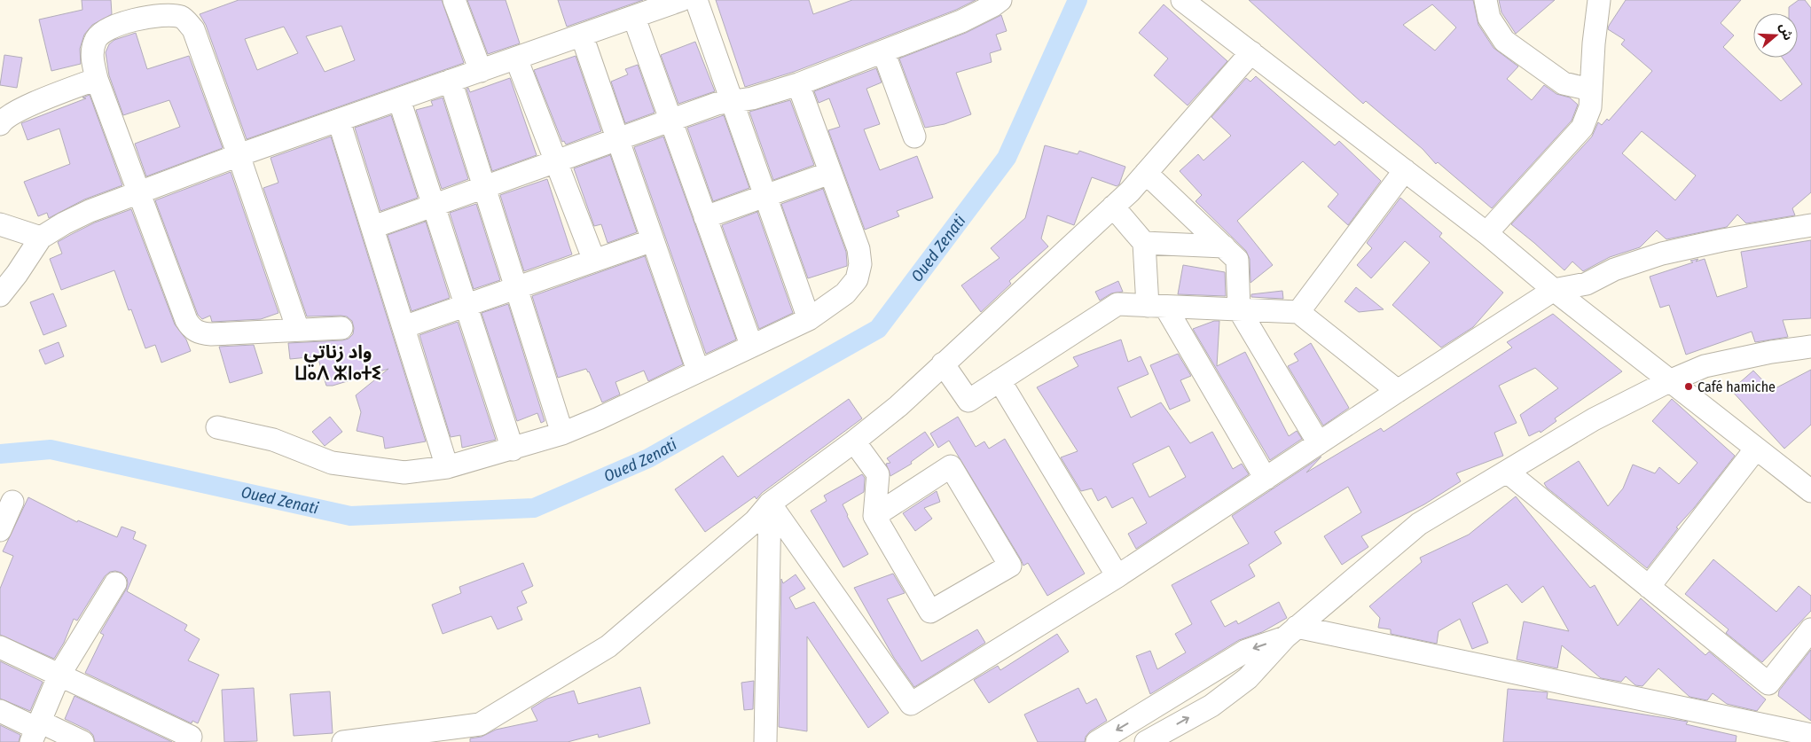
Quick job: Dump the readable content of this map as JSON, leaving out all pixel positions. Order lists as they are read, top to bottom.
{
  "districts": ["واد زناتي ⵡⴰⴷ ⵣⵏⴰⵜⵉ"],
  "water": ["Oued Zenati"],
  "places": ["Café hamiche"],
  "north": "right"
}
